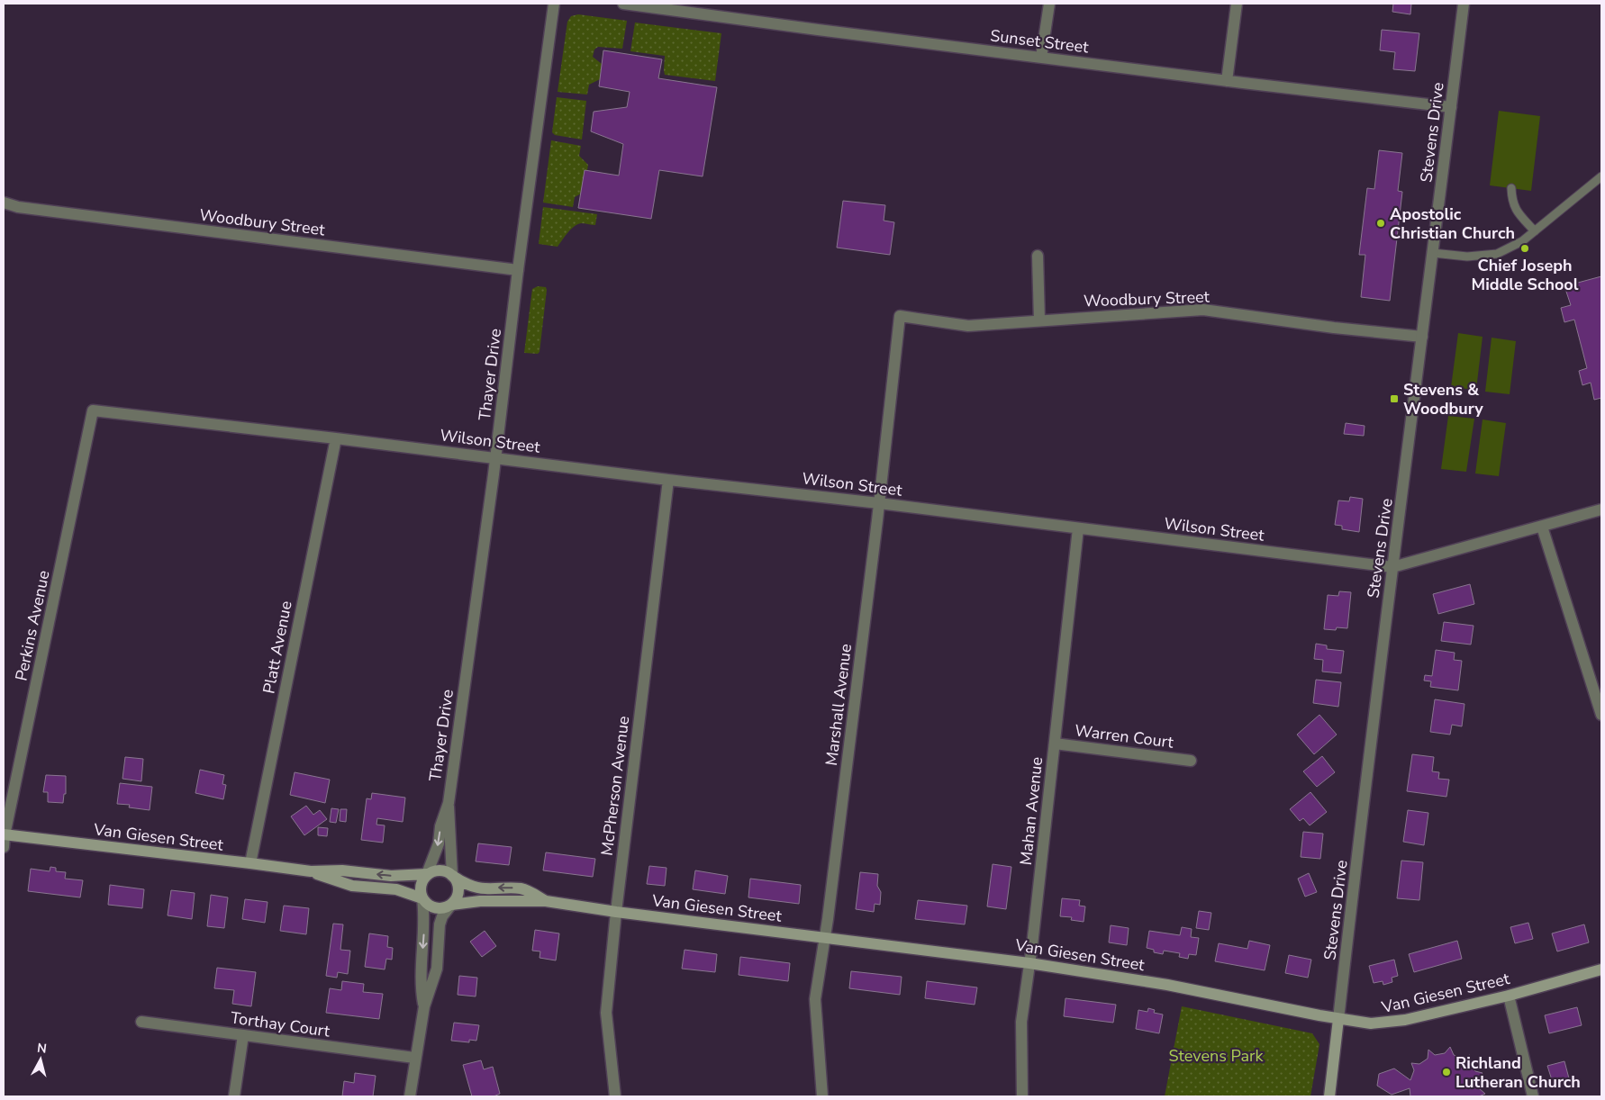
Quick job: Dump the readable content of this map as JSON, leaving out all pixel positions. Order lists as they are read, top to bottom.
{
  "streets": {
    "main road": ["Stevens Drive", "Van Giesen Street"],
    "street": [
      "Sunset Street",
      "Woodbury Street",
      "Thayer Drive",
      "Wilson Street",
      "Perkins Avenue",
      "Platt Avenue",
      "Marshall Avenue",
      "Warren Court",
      "McPherson Avenue",
      "Mahan Avenue",
      "Torthay Court"
    ]
  },
  "crossings": [
    ["Sunset Street", "Stevens Drive"],
    ["Stevens Drive", "Woodbury Street"],
    ["Stevens Drive", "Wilson Street"],
    ["Stevens Drive", "Van Giesen Street"],
    ["Woodbury Street", "Thayer Drive"],
    ["Woodbury Street", "Marshall Avenue"],
    ["Thayer Drive", "Wilson Street"],
    ["Thayer Drive", "Van Giesen Street"],
    ["Wilson Street", "Perkins Avenue"],
    ["Wilson Street", "Platt Avenue"],
    ["Wilson Street", "Marshall Avenue"],
    ["Wilson Street", "McPherson Avenue"],
    ["Wilson Street", "Mahan Avenue"],
    ["Perkins Avenue", "Van Giesen Street"],
    ["Platt Avenue", "Van Giesen Street"],
    ["Marshall Avenue", "Van Giesen Street"],
    ["Warren Court", "Mahan Avenue"],
    ["McPherson Avenue", "Van Giesen Street"],
    ["Mahan Avenue", "Van Giesen Street"]
  ],
  "parks": ["Stevens Park"],
  "places": {
    "other": ["Apostolic Christian Church", "Chief Joseph Middle School", "Richland Lutheran Church"],
    "transit": ["Stevens & Woodbury"]
  },
  "north": "top"
}
